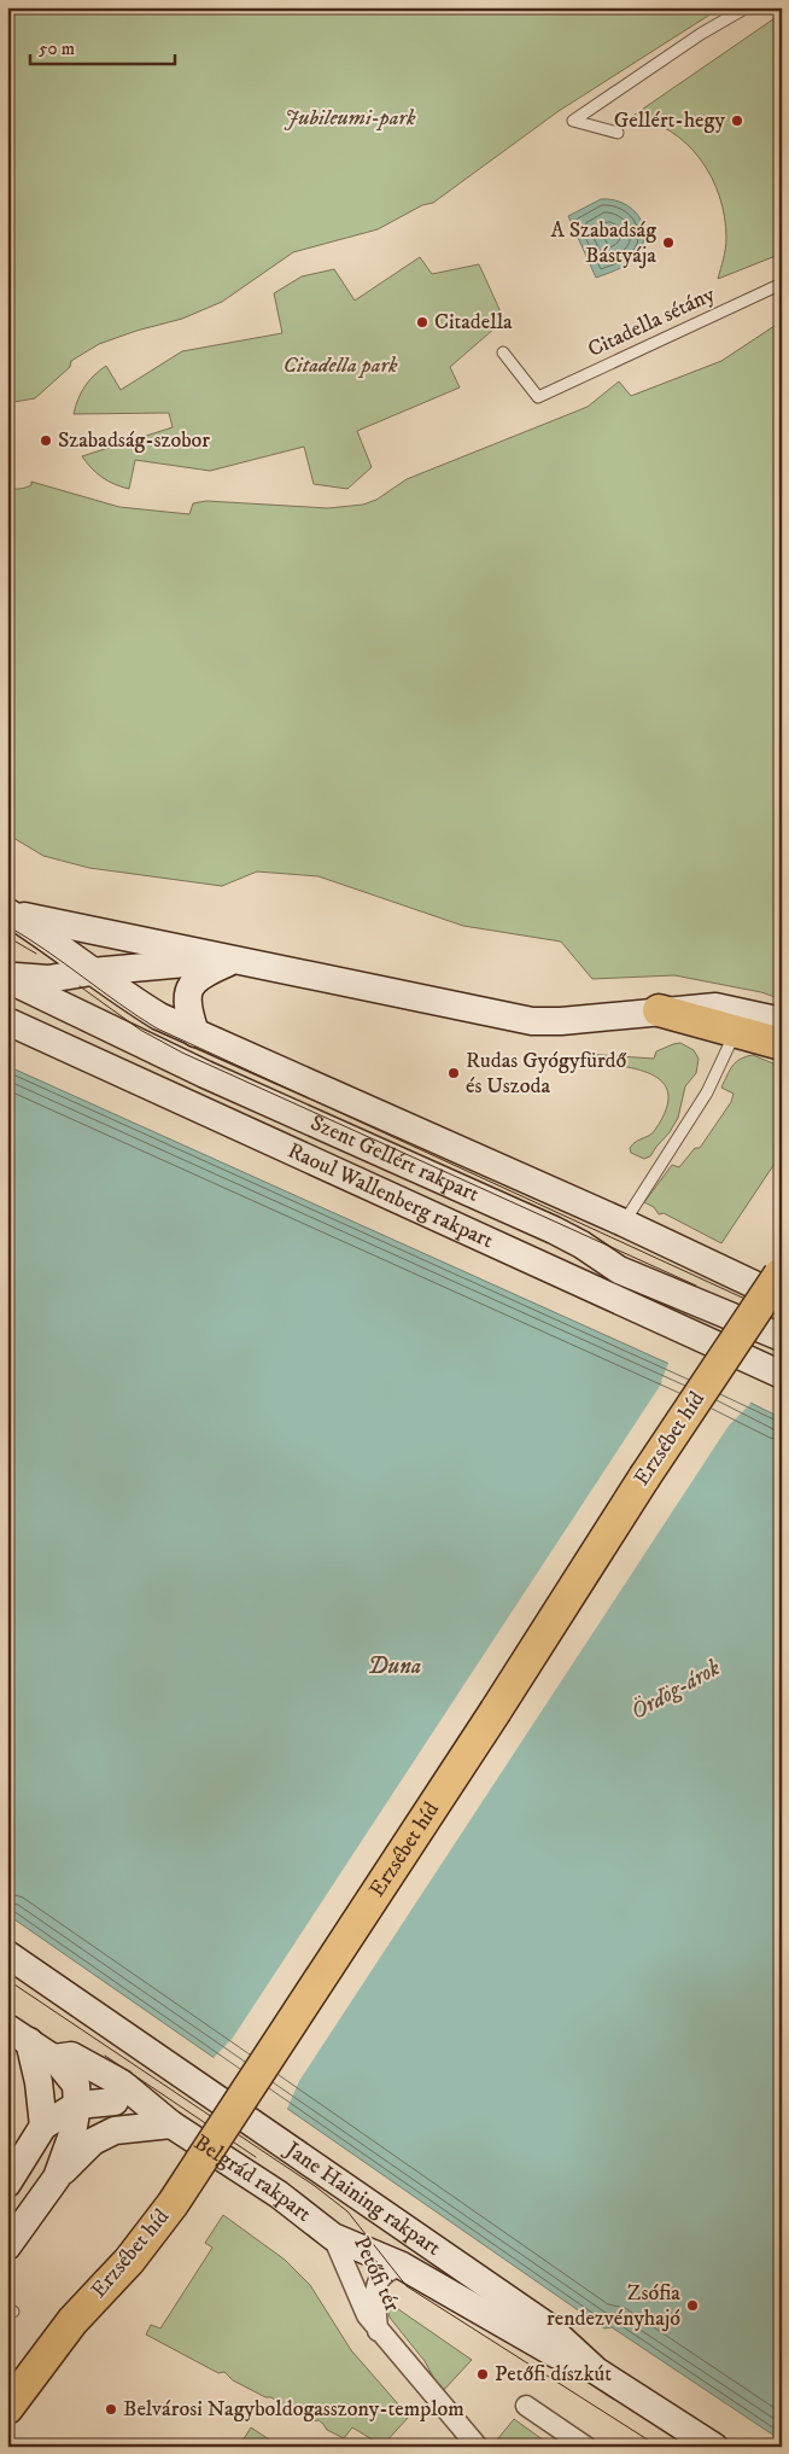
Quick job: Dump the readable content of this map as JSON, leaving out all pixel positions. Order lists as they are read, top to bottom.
{
  "streets": {
    "main road": [
      "Szent Gellért rakpart",
      "Raoul Wallenberg rakpart",
      "Erzsébet híd",
      "Belgrád rakpart",
      "Jane Haining rakpart"
    ],
    "street": ["Petőfi tér"],
    "lane": ["Citadella sétány"]
  },
  "crossings": [
    ["Szent Gellért rakpart", "Erzsébet híd"],
    ["Belgrád rakpart", "Jane Haining rakpart"],
    ["Belgrád rakpart", "Petőfi tér"]
  ],
  "water": ["Duna", "Ördög-árok"],
  "parks": ["Jubileumi-park", "Citadella park"],
  "places": [
    "Gellért-hegy",
    "A Szabadság Bástyája",
    "Citadella",
    "Szabadság-szobor",
    "Rudas Gyógyfürdő és Uszoda",
    "Zsófia rendezvényhajó",
    "Petőfi díszkút",
    "Belvárosi Nagyboldogasszony-templom"
  ],
  "scale_bar": "50 m"
}
